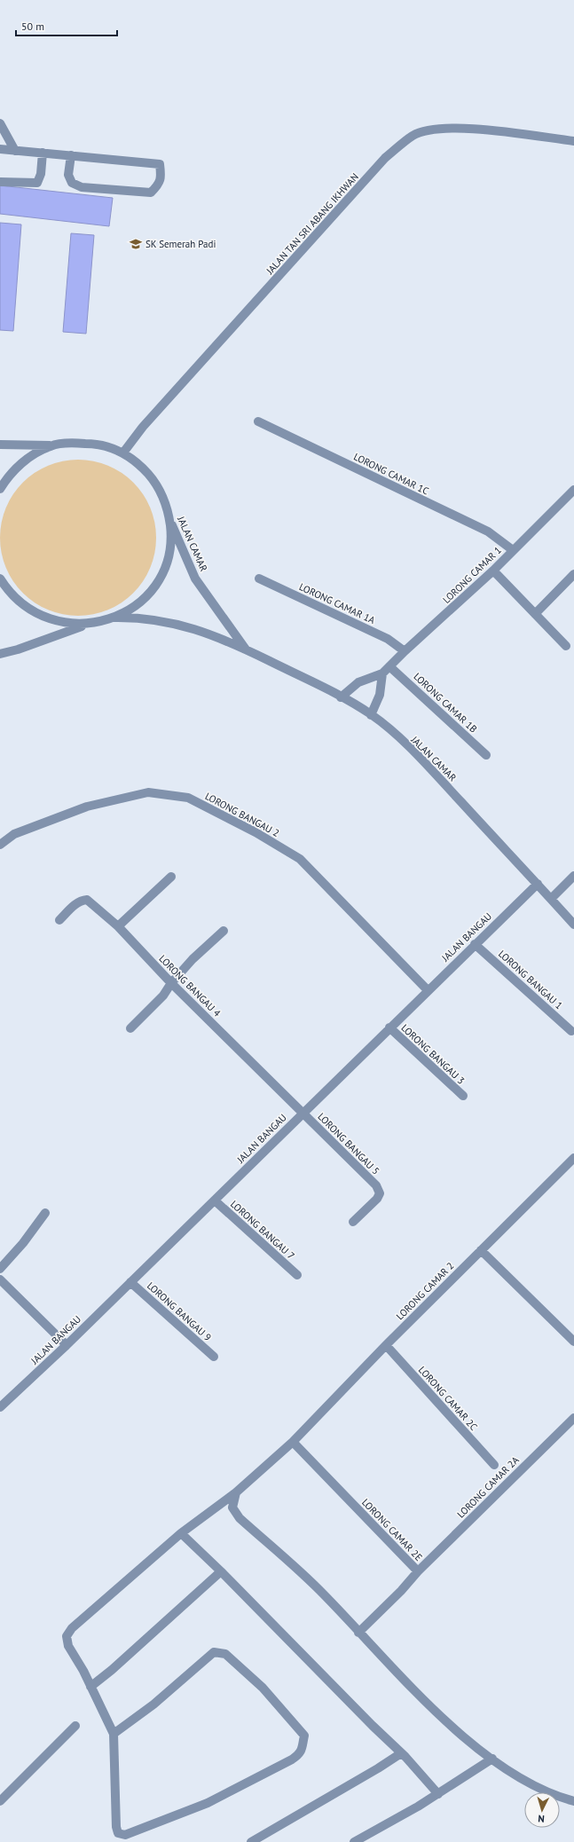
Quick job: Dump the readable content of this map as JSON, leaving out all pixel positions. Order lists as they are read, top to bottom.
{
  "streets": {
    "street": [
      "JALAN TAN SRI ABANG IKHWAN",
      "LORONG CAMAR 1C",
      "JALAN CAMAR",
      "LORONG CAMAR 1",
      "LORONG CAMAR 1A",
      "LORONG CAMAR 1B",
      "LORONG BANGAU 2",
      "JALAN BANGAU",
      "LORONG BANGAU 1",
      "LORONG BANGAU 4",
      "LORONG BANGAU 3",
      "LORONG BANGAU 5",
      "LORONG BANGAU 7",
      "LORONG CAMAR 2",
      "LORONG BANGAU 9",
      "LORONG CAMAR 2C",
      "LORONG CAMAR 2A",
      "LORONG CAMAR 2E"
    ]
  },
  "crossings": [
    ["JALAN TAN SRI ABANG IKHWAN", "JALAN CAMAR"],
    ["LORONG CAMAR 1C", "LORONG CAMAR 1"],
    ["JALAN CAMAR", "LORONG CAMAR 1"],
    ["JALAN CAMAR", "JALAN BANGAU"],
    ["LORONG CAMAR 1", "LORONG CAMAR 1A"],
    ["LORONG CAMAR 1", "LORONG CAMAR 1B"],
    ["LORONG BANGAU 2", "JALAN BANGAU"],
    ["JALAN BANGAU", "LORONG BANGAU 1"],
    ["JALAN BANGAU", "LORONG BANGAU 4"],
    ["JALAN BANGAU", "LORONG BANGAU 3"],
    ["JALAN BANGAU", "LORONG BANGAU 5"],
    ["JALAN BANGAU", "LORONG BANGAU 7"],
    ["JALAN BANGAU", "LORONG BANGAU 9"],
    ["LORONG BANGAU 4", "LORONG BANGAU 5"],
    ["LORONG CAMAR 2", "LORONG CAMAR 2C"],
    ["LORONG CAMAR 2", "LORONG CAMAR 2E"],
    ["LORONG CAMAR 2A", "LORONG CAMAR 2E"]
  ],
  "places": {
    "school or university": ["SK Semerah Padi"]
  },
  "scale_bar": "50 m",
  "north": "bottom"
}
